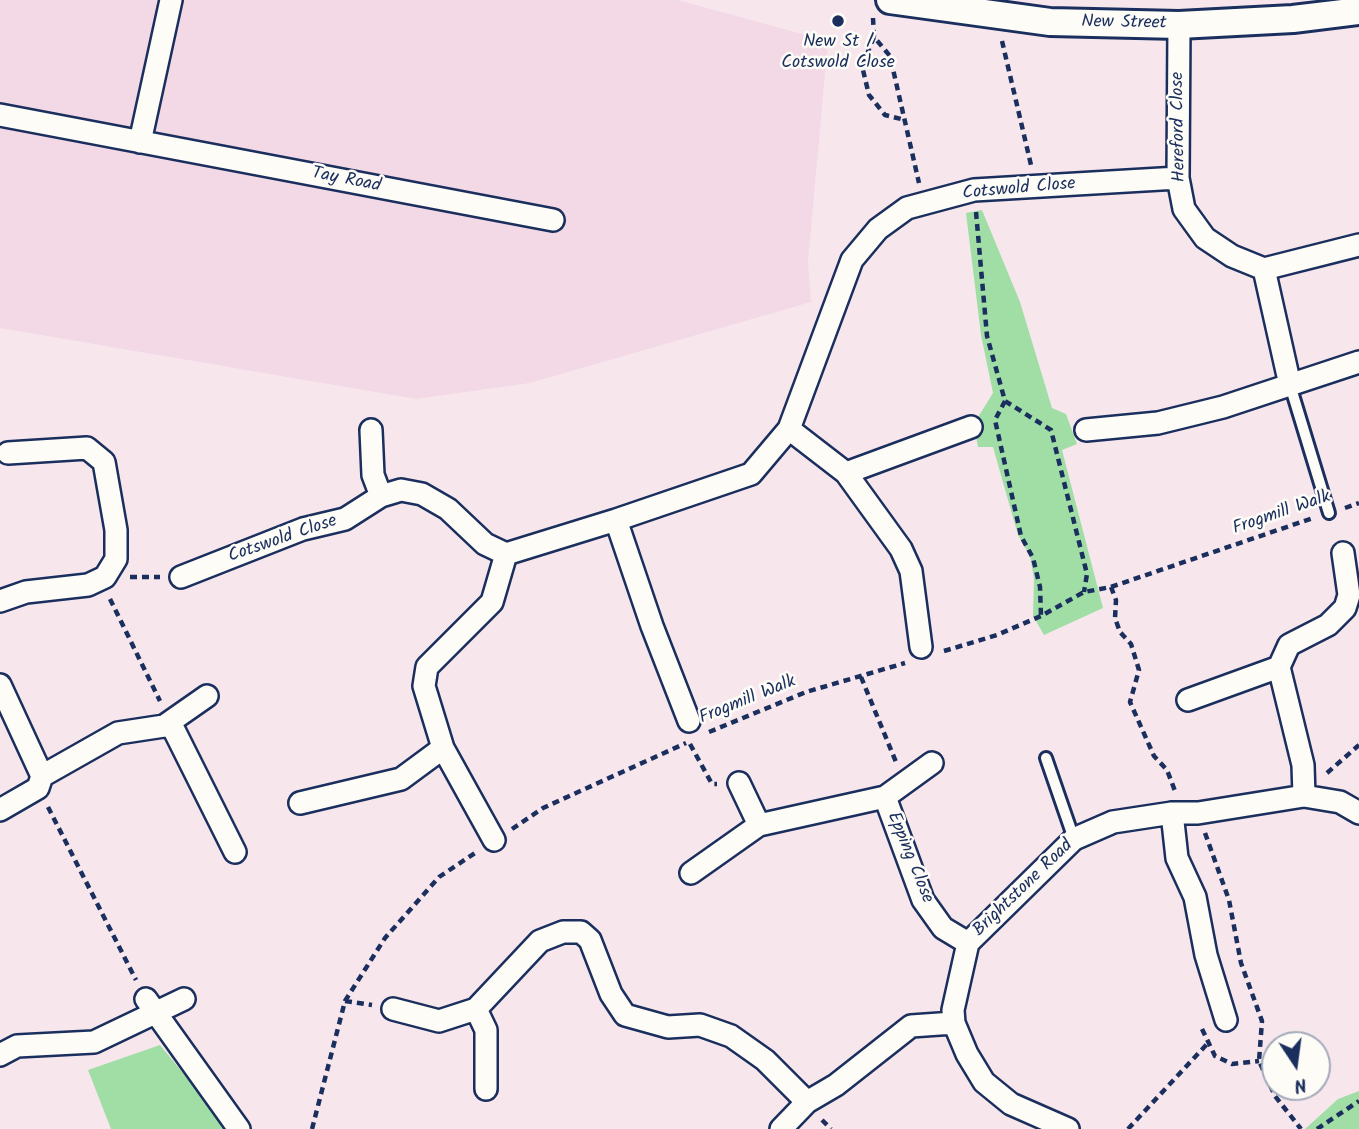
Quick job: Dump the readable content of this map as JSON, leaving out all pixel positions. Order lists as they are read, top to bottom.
{
  "streets": {
    "street": [
      "New Street",
      "Hereford Close",
      "Tay Road",
      "Cotswold Close",
      "Epping Close",
      "Brightstone Road"
    ],
    "path": ["Frogmill Walk"]
  },
  "crossings": [
    ["New Street", "Hereford Close"],
    ["Hereford Close", "Cotswold Close"],
    ["Epping Close", "Brightstone Road"]
  ],
  "places": ["New St / Cotswold Close"],
  "north": "bottom"
}
